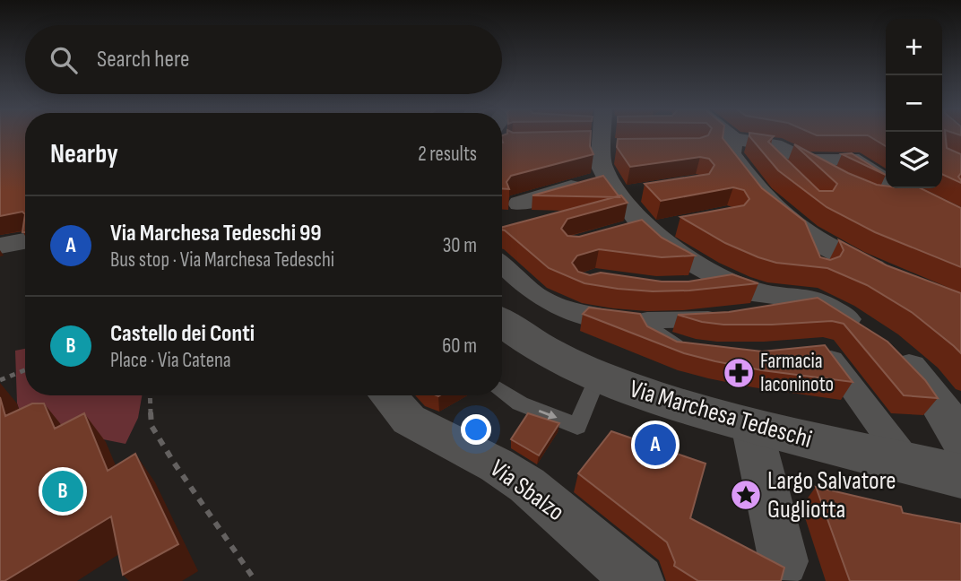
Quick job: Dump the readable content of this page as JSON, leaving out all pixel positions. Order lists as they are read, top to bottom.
{
  "streets": {
    "street": ["Via Marchesa Tedeschi", "Via Sbalzo"]
  },
  "places": {
    "pharmacy": ["Farmacia Iaconinoto"],
    "place": ["Largo Salvatore Gugliotta"]
  },
  "page": {
    "map_buttons": ["+", "−"],
    "search": "Search here",
    "heading": ["Nearby", "2 results"],
    "list": [
      {
        "mark": "A",
        "name": "Via Marchesa Tedeschi 99",
        "note": "Bus stop · Via Marchesa Tedeschi",
        "value": "30 m"
      },
      {
        "mark": "B",
        "name": "Castello dei Conti",
        "note": "Place · Via Catena",
        "value": "60 m"
      }
    ],
    "pins": ["A", "B"]
  }
}
